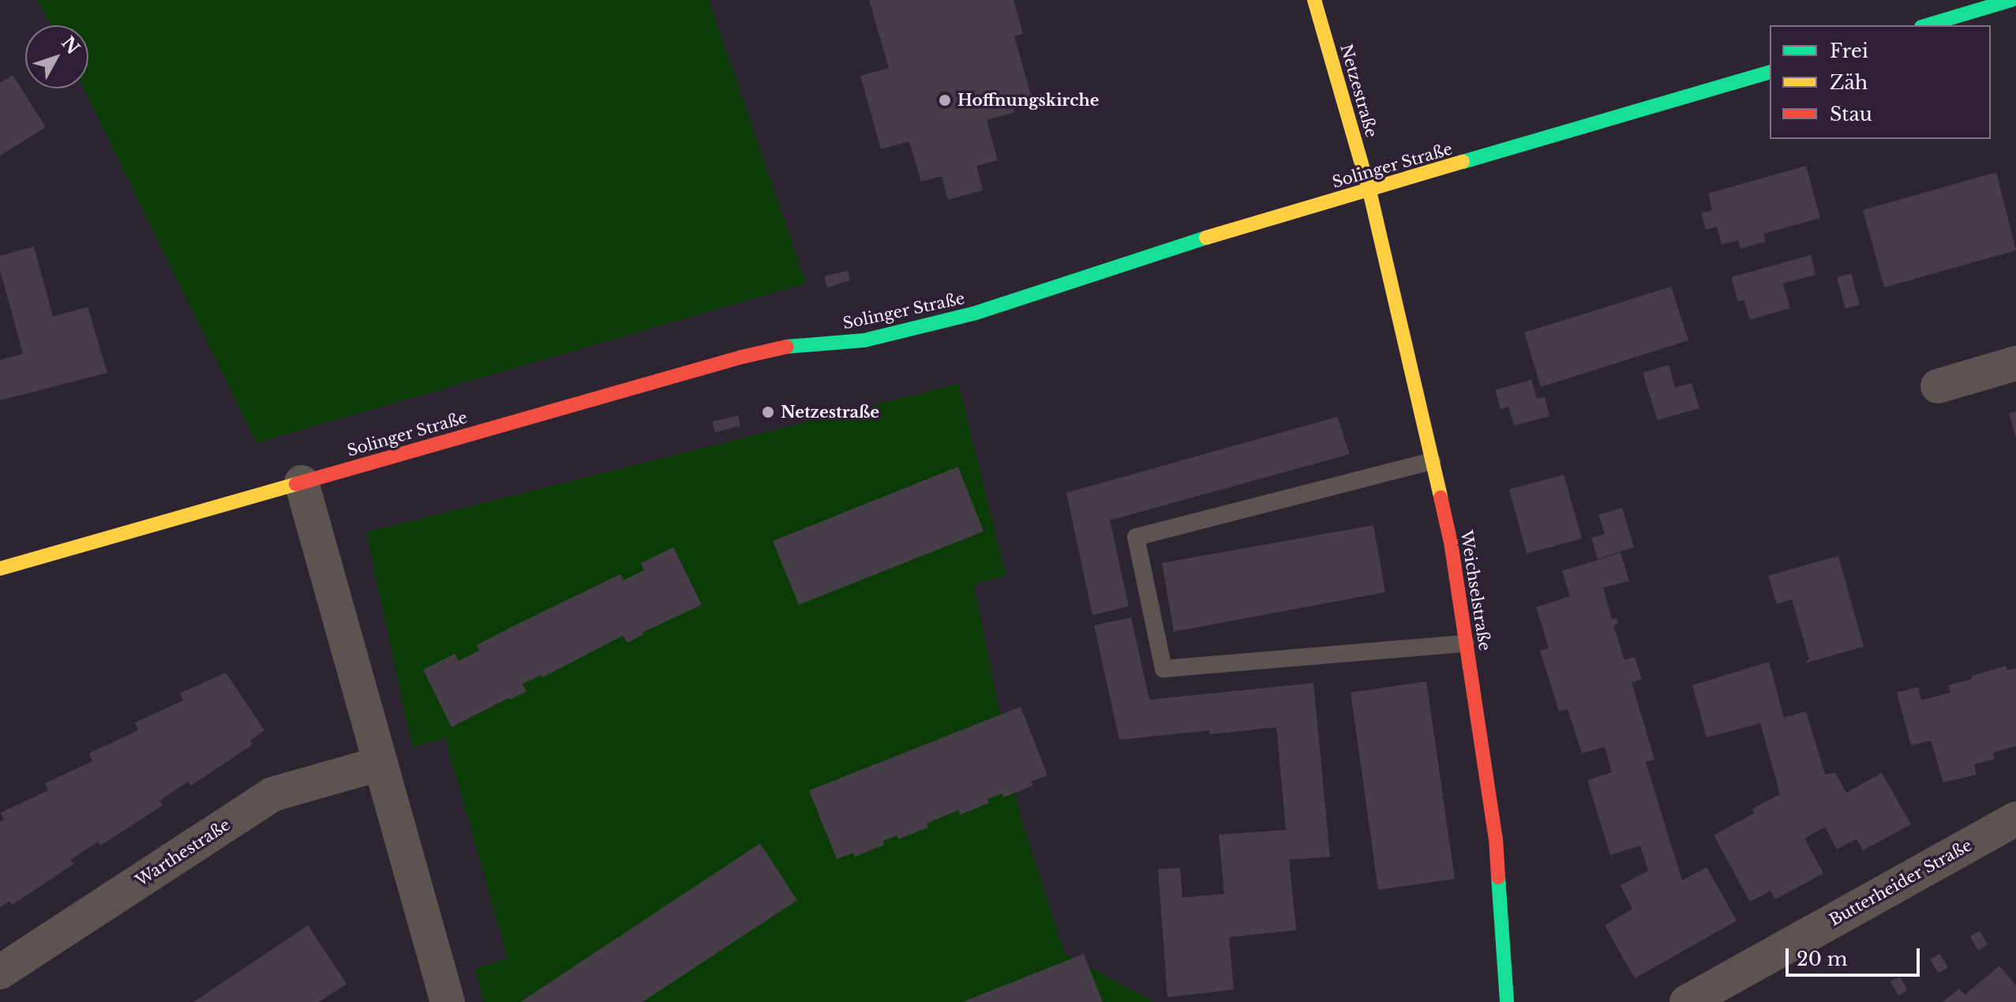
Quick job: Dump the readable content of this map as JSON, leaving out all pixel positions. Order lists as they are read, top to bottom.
{
  "streets": {
    "main road": ["Netzestraße", "Solinger Straße", "Weichselstraße"],
    "street": ["Warthestraße", "Butterheider Straße"]
  },
  "crossings": [
    ["Netzestraße", "Solinger Straße"],
    ["Netzestraße", "Weichselstraße"],
    ["Solinger Straße", "Weichselstraße"]
  ],
  "places": ["Hoffnungskirche", "Netzestraße"],
  "legend": ["Frei", "Zäh", "Stau"],
  "scale_bar": "20 m",
  "north": "top right"
}
